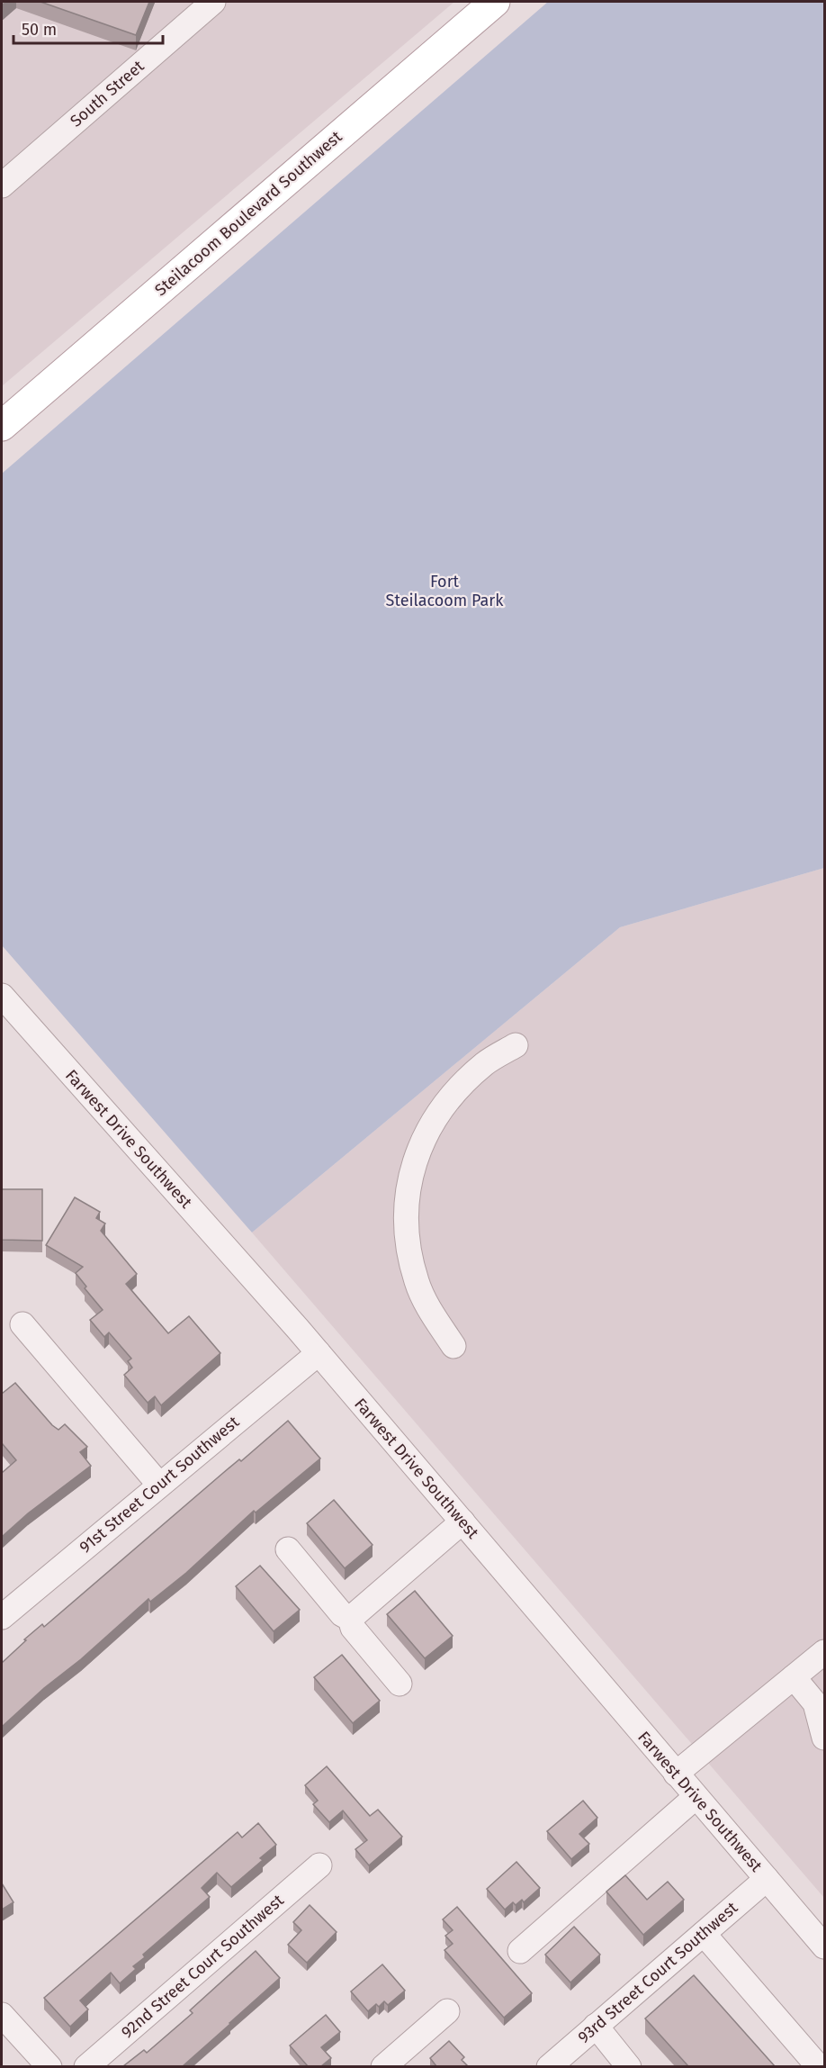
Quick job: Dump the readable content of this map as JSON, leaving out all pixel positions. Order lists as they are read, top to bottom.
{
  "streets": {
    "main road": ["Steilacoom Boulevard Southwest"],
    "street": [
      "South Street",
      "Farwest Drive Southwest",
      "91st Street Court Southwest",
      "92nd Street Court Southwest",
      "93rd Street Court Southwest"
    ]
  },
  "crossings": [
    ["Farwest Drive Southwest", "91st Street Court Southwest"],
    ["Farwest Drive Southwest", "93rd Street Court Southwest"]
  ],
  "parks": ["Fort Steilacoom Park"],
  "scale_bar": "50 m"
}
